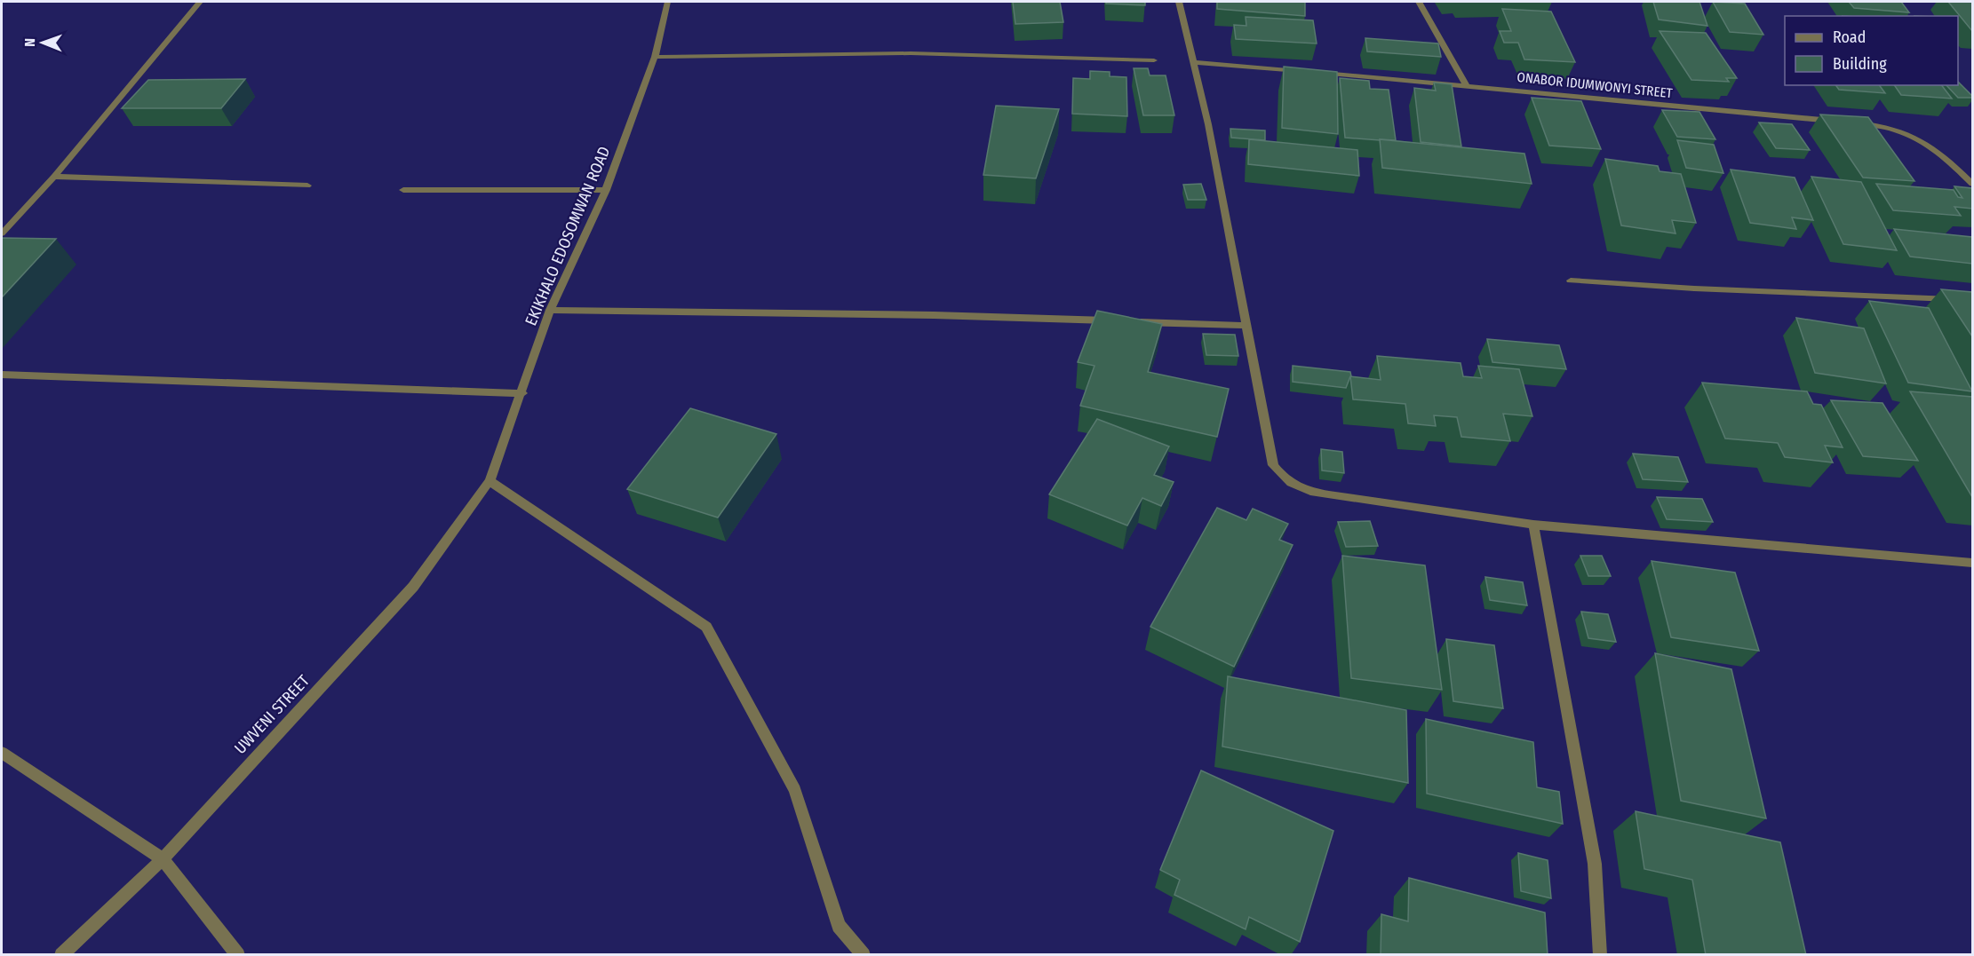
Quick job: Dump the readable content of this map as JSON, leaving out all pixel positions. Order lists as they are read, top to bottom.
{
  "streets": {
    "street": ["ONABOR IDUMWONYI STREET", "EKIKHALO EDOSOMWAN ROAD", "UWVENI STREET"]
  },
  "crossings": [
    ["EKIKHALO EDOSOMWAN ROAD", "UWVENI STREET"]
  ],
  "legend": ["Road", "Building"],
  "north": "left"
}
